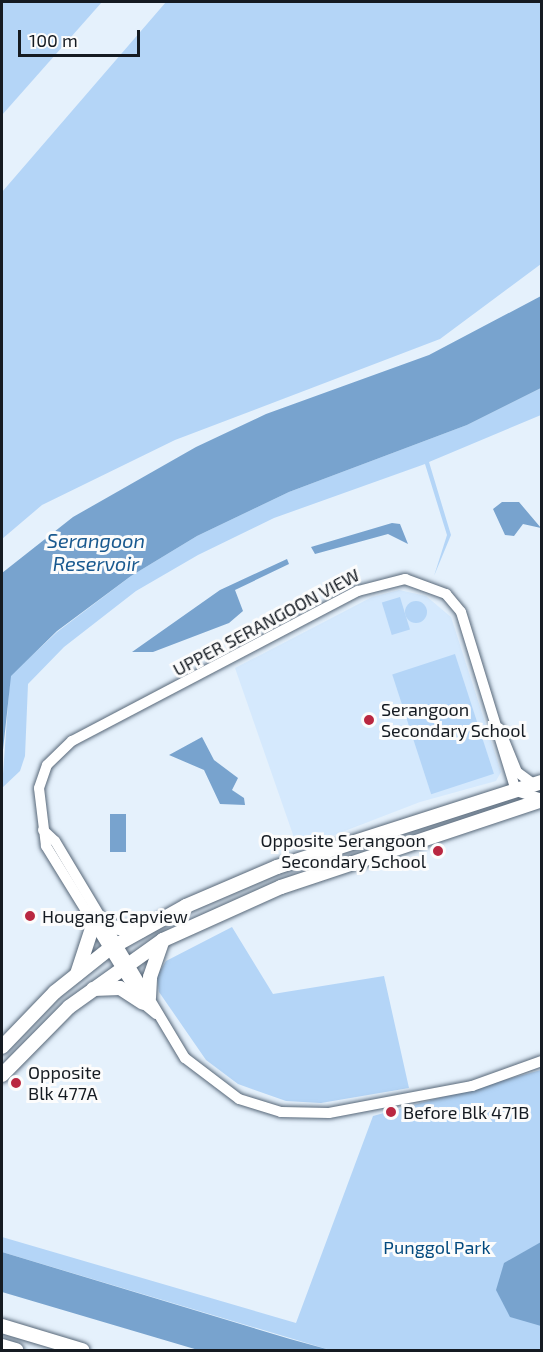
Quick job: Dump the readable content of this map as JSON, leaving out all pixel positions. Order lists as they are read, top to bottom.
{
  "streets": {
    "street": ["UPPER SERANGOON VIEW"]
  },
  "water": ["Serangoon Reservoir"],
  "parks": ["Punggol Park"],
  "places": [
    "Serangoon Secondary School",
    "Opposite Serangoon Secondary School",
    "Hougang Capview",
    "Opposite Blk 477A",
    "Before Blk 471B"
  ],
  "scale_bar": "100 m"
}
